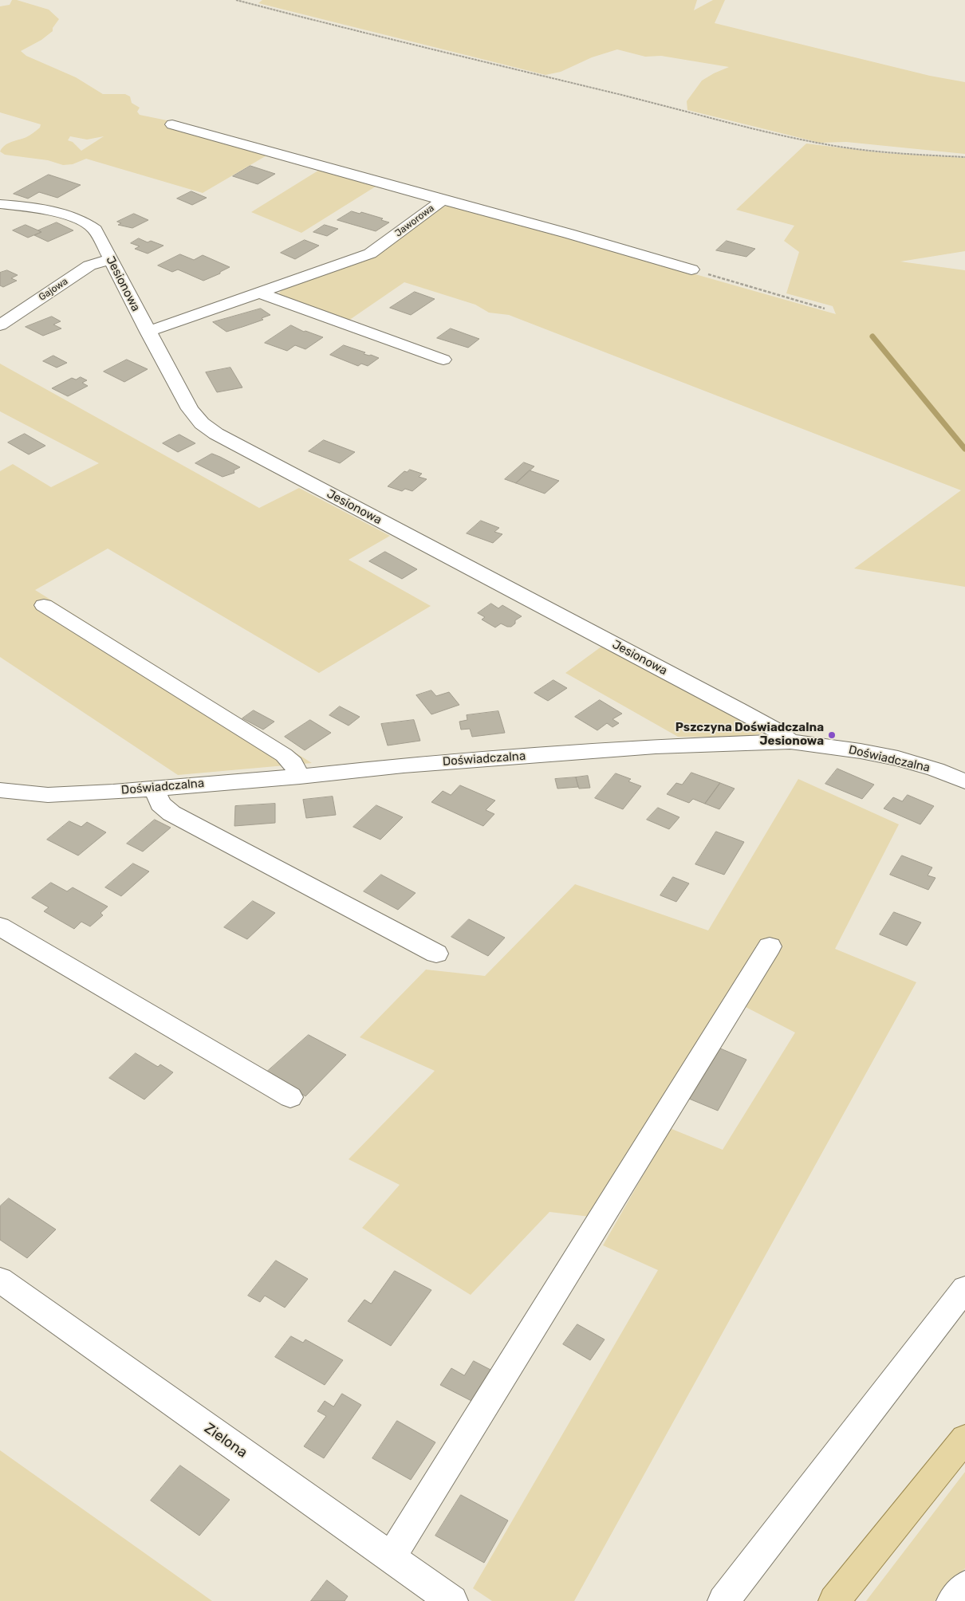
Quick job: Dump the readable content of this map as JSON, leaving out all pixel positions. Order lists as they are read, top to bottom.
{
  "streets": {
    "street": [
      "Jaworowa",
      "Jesionowa",
      "Gajowa",
      "Doświadczalna",
      "Zielona"
    ]
  },
  "crossings": [
    ["Jaworowa", "Jesionowa"],
    ["Jesionowa", "Gajowa"],
    ["Jesionowa", "Doświadczalna"]
  ],
  "places": ["Pszczyna Doświadczalna Jesionowa"]
}
